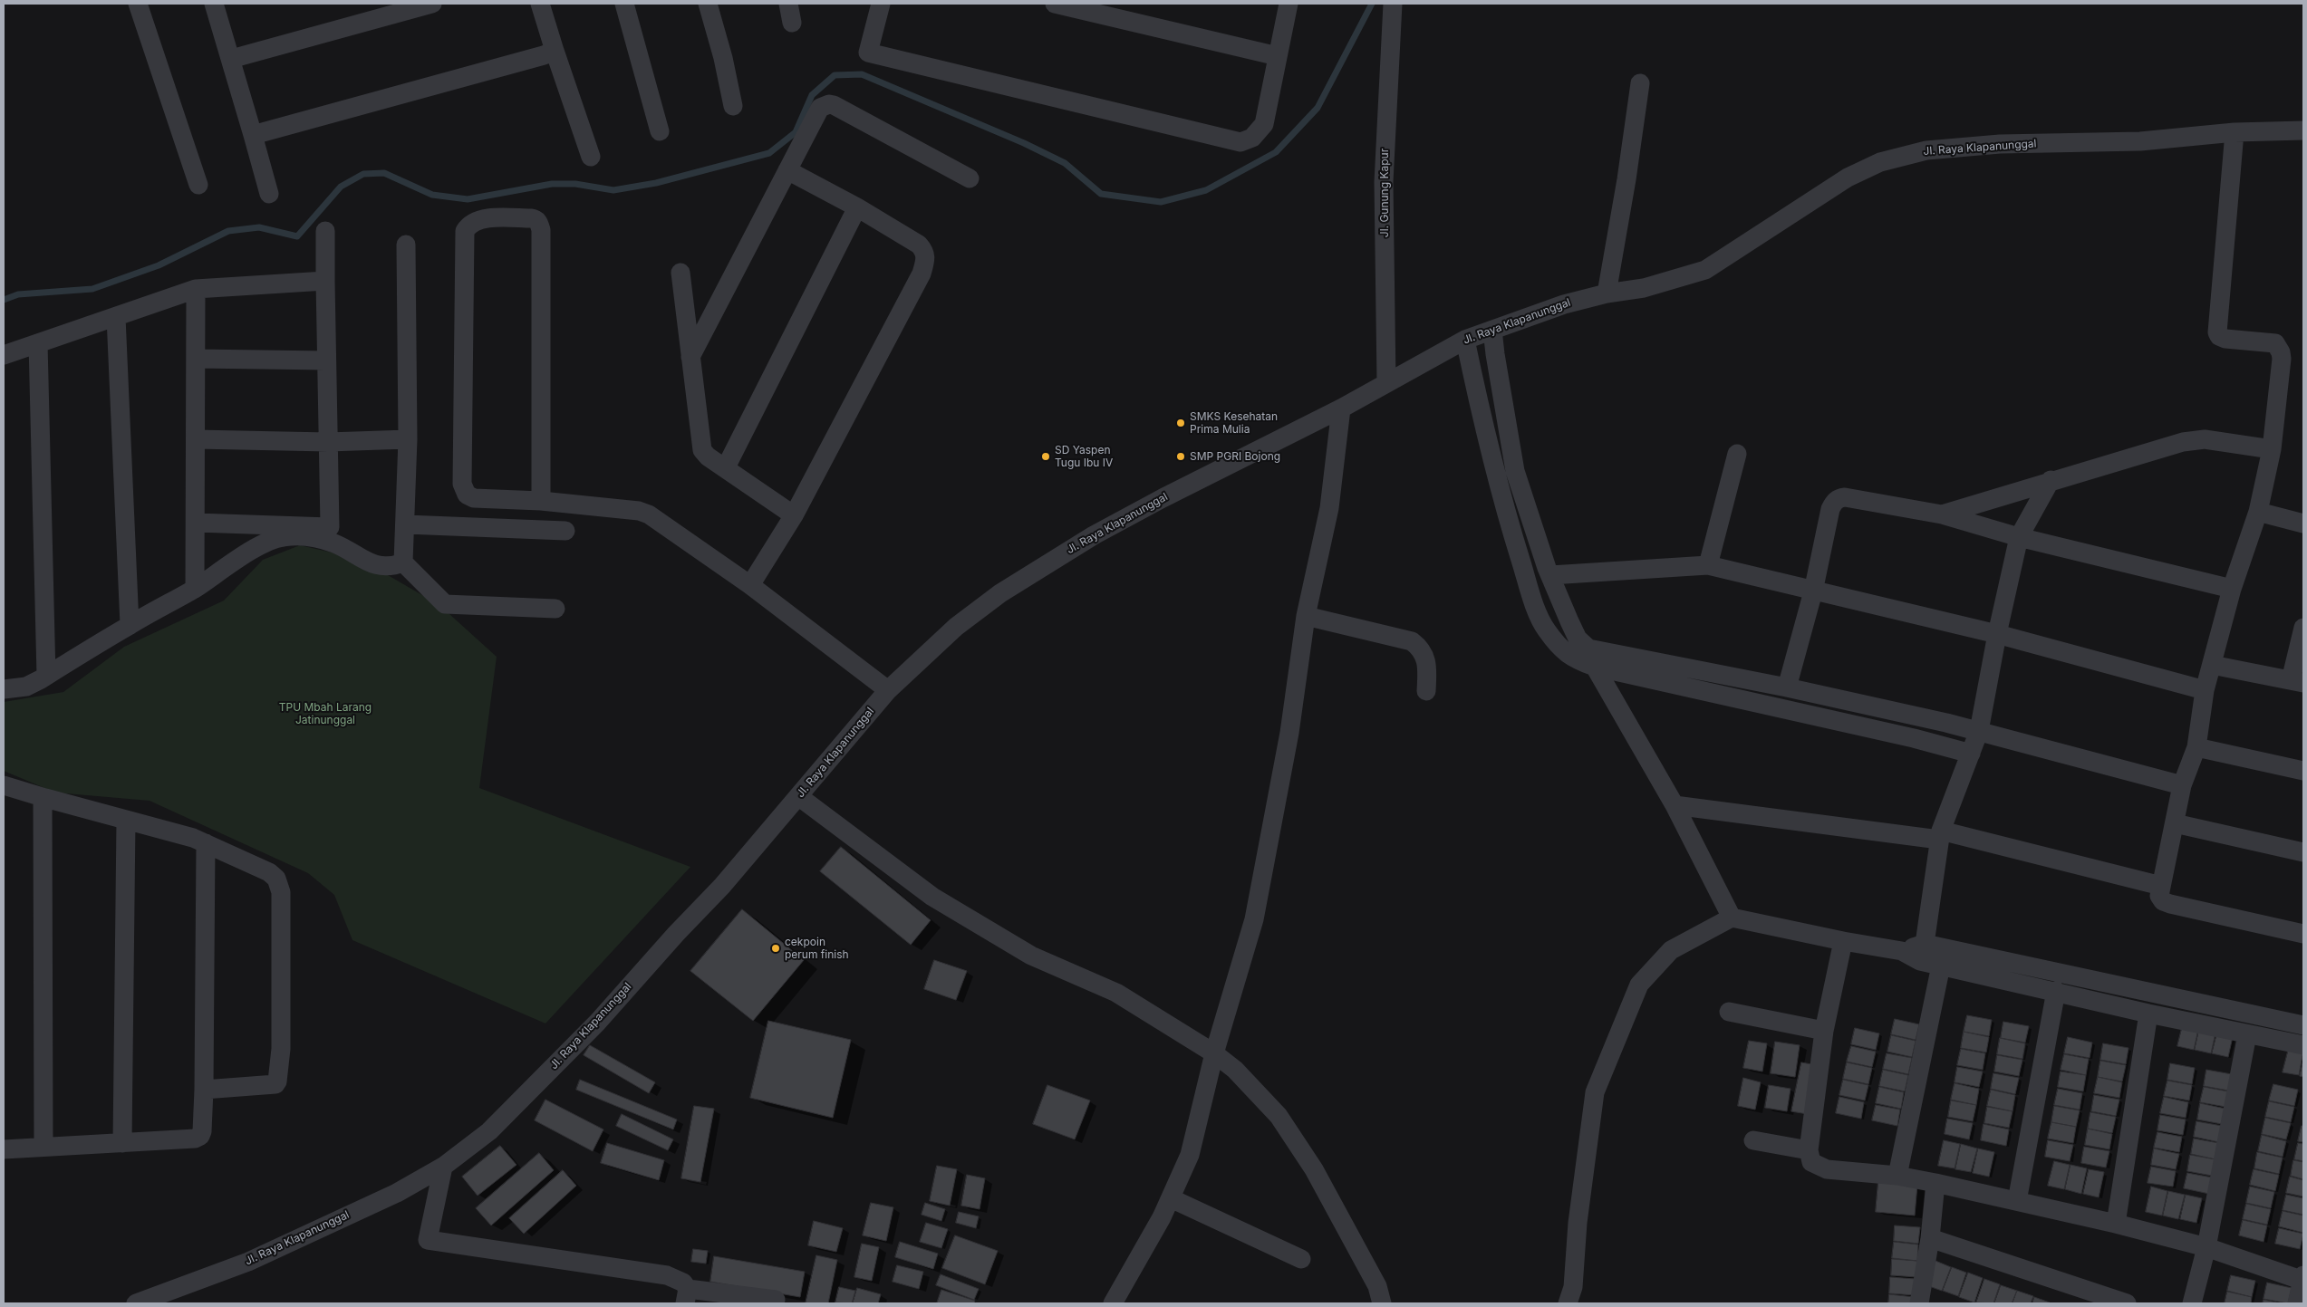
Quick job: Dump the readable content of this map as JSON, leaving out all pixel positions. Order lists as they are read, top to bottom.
{
  "streets": {
    "street": ["Jl. Raya Klapanunggal", "Jl. Gunung Kapur"]
  },
  "crossings": [
    ["Jl. Raya Klapanunggal", "Jl. Gunung Kapur"]
  ],
  "parks": ["TPU Mbah Larang Jatinunggal"],
  "places": [
    "SMKS Kesehatan Prima Mulia",
    "SD Yaspen Tugu Ibu IV",
    "SMP PGRI Bojong",
    "cekpoin perum finish"
  ]
}
